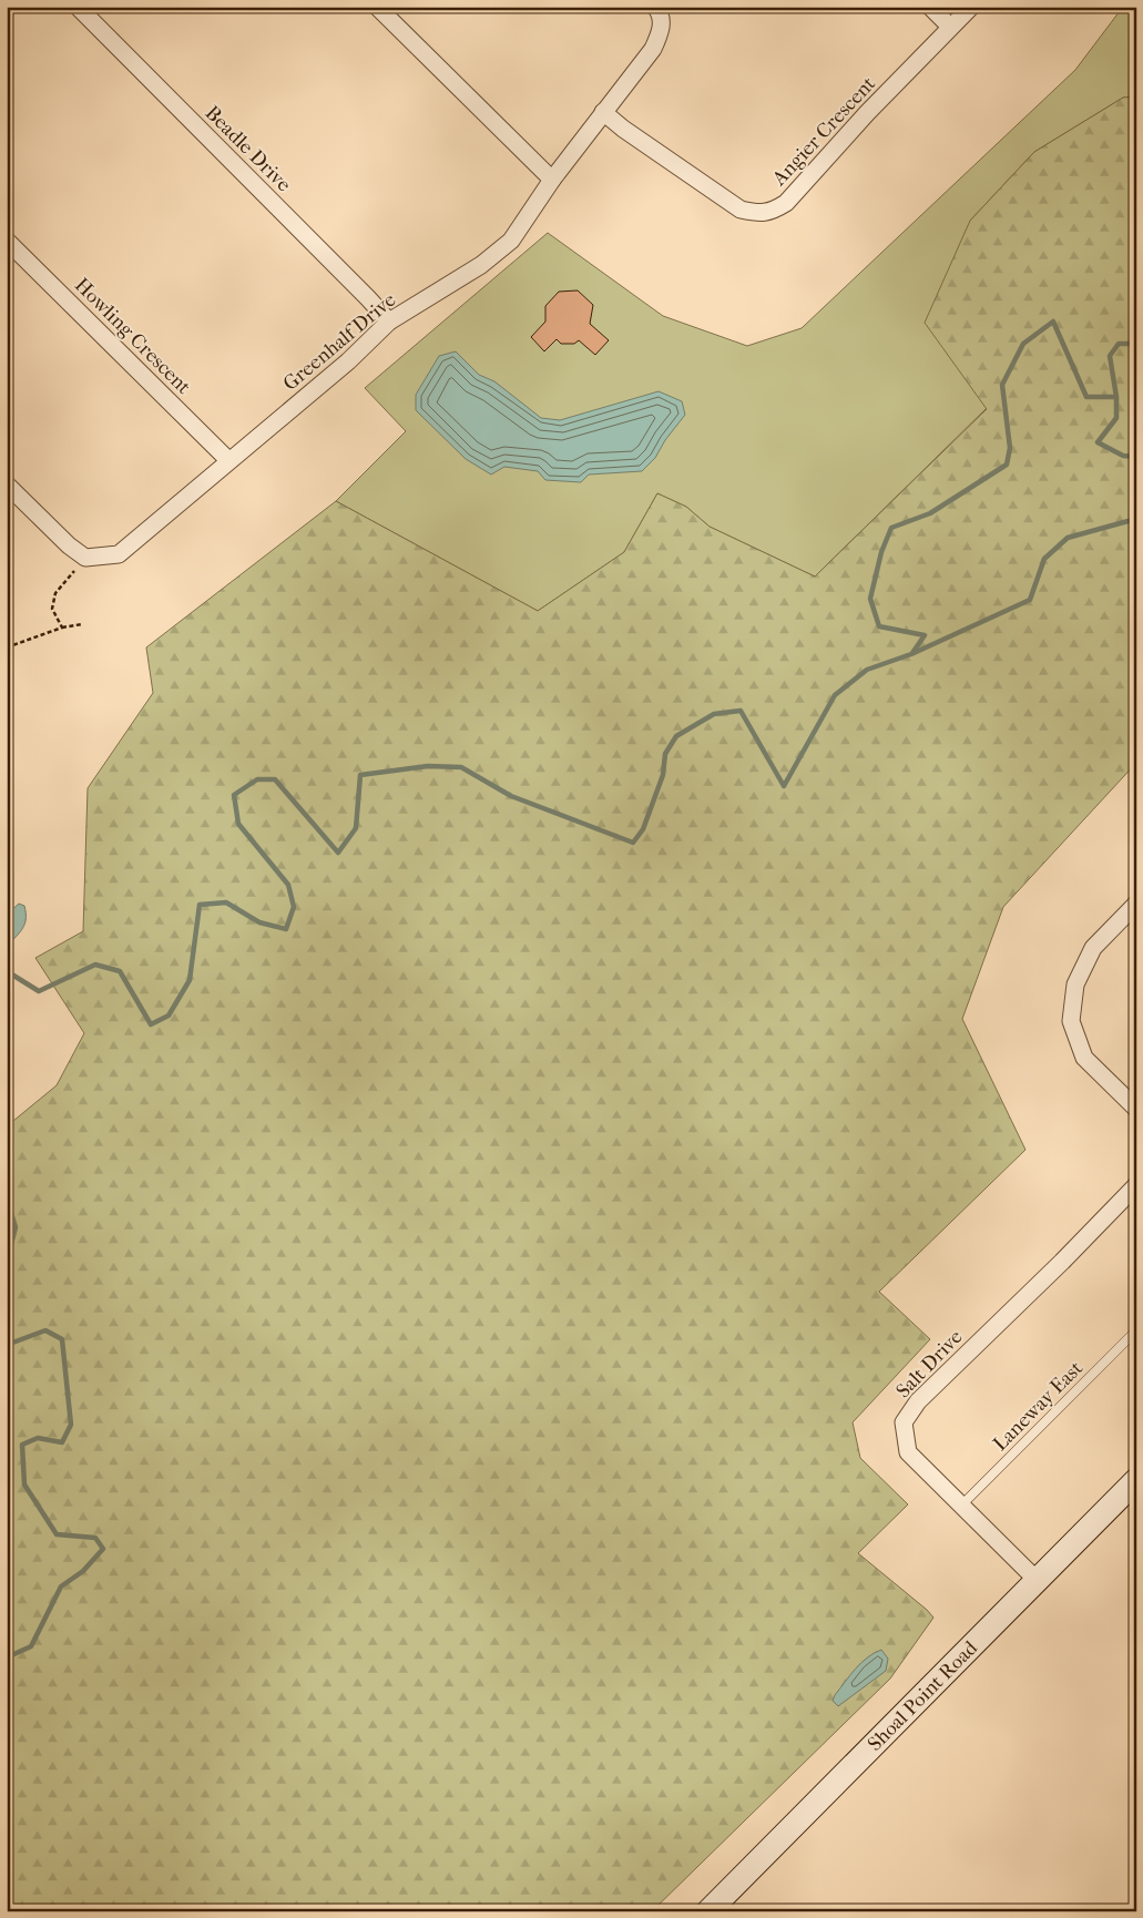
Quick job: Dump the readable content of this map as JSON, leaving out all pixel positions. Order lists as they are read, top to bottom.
{
  "streets": {
    "street": [
      "Angier Crescent",
      "Beadle Drive",
      "Howling Crescent",
      "Greenhalf Drive",
      "Salt Drive",
      "Shoal Point Road"
    ],
    "lane": ["Laneway East"]
  },
  "crossings": [
    ["Angier Crescent", "Greenhalf Drive"],
    ["Beadle Drive", "Greenhalf Drive"],
    ["Howling Crescent", "Greenhalf Drive"],
    ["Salt Drive", "Laneway East"],
    ["Salt Drive", "Shoal Point Road"]
  ]
}
